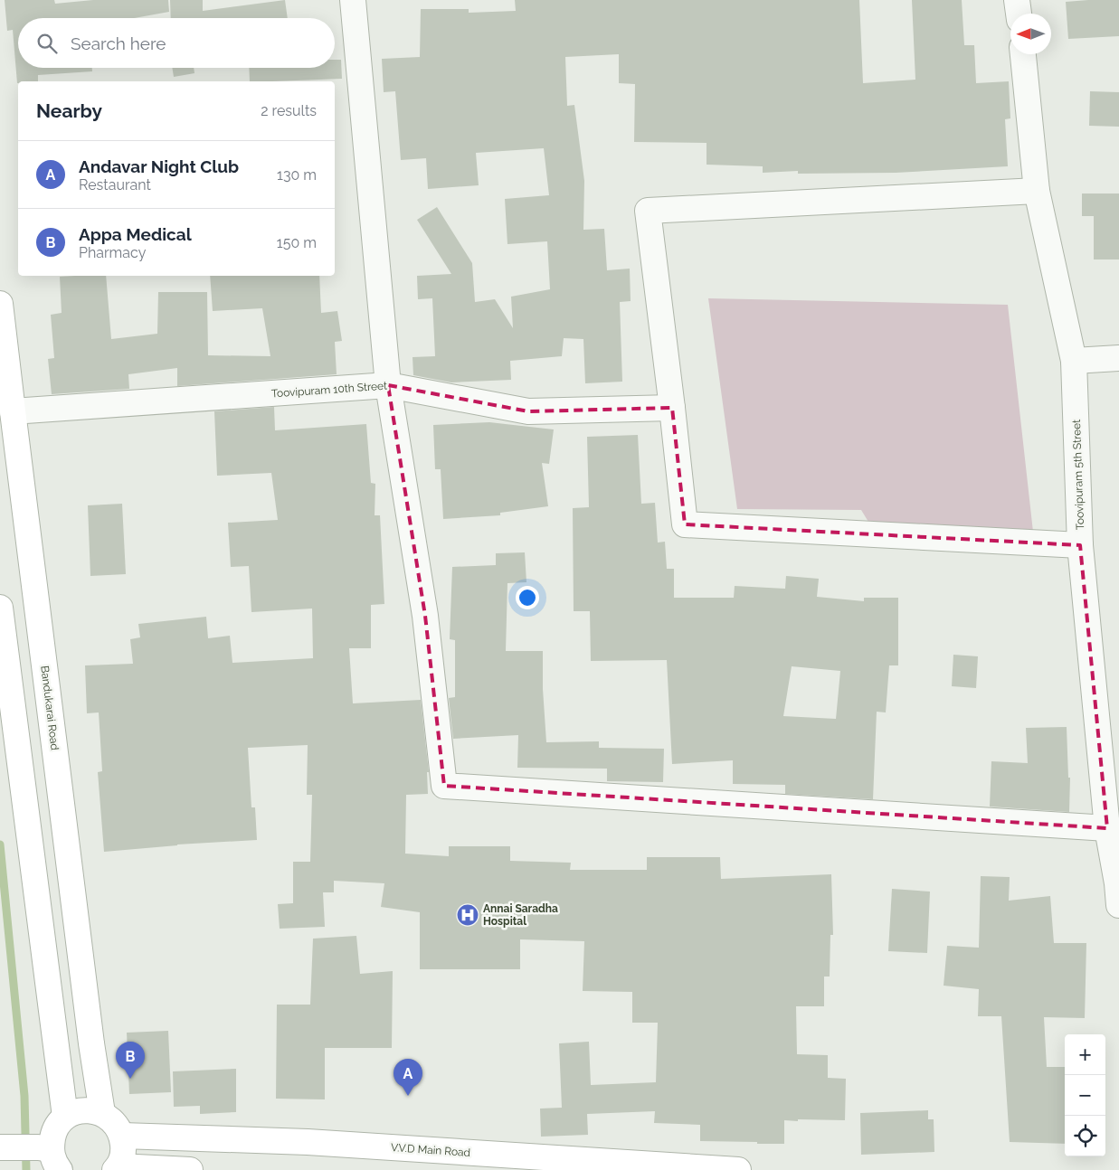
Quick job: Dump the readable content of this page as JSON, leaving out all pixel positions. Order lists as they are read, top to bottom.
{
  "streets": {
    "main road": ["Bandukarai Road", "V.V.D Main Road"],
    "street": ["Toovipuram 10th Street", "Toovipuram 5th Street"]
  },
  "crossings": [
    ["Toovipuram 10th Street", "Bandukarai Road"]
  ],
  "places": {
    "hospital": ["Annai Saradha Hospital"]
  },
  "north": "left",
  "page": {
    "search": "Search here",
    "heading": ["Nearby", "2 results"],
    "list": [
      {
        "mark": "A",
        "name": "Andavar Night Club",
        "note": "Restaurant",
        "value": "130 m"
      },
      {
        "mark": "B",
        "name": "Appa Medical",
        "note": "Pharmacy",
        "value": "150 m"
      }
    ],
    "map_buttons": ["+", "−"],
    "pins": ["B", "A"]
  }
}
